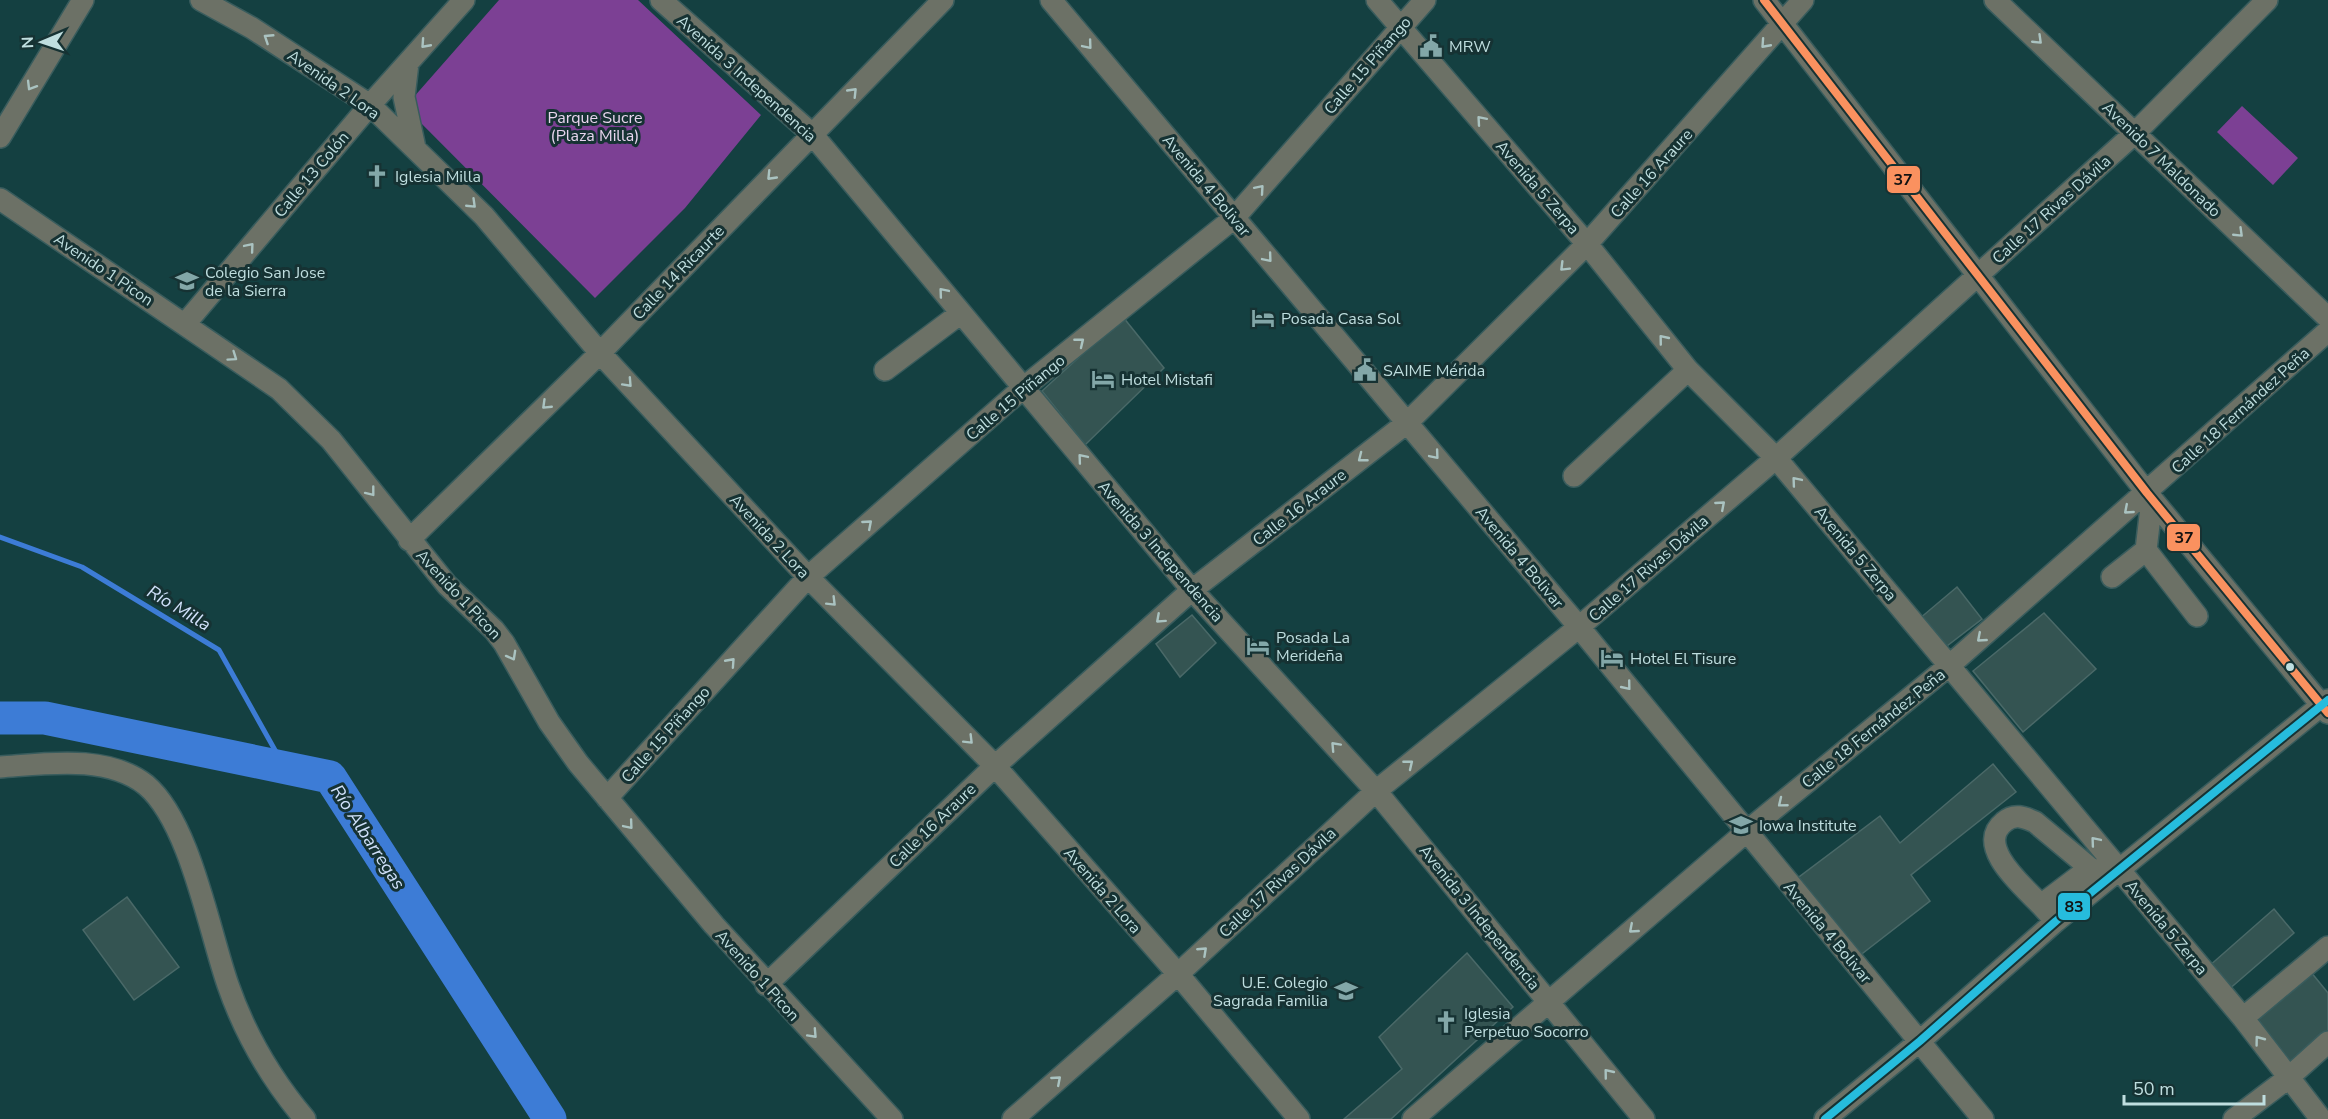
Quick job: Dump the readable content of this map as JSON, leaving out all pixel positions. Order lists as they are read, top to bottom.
{
  "streets": {
    "street": [
      "Calle 15 Piñango",
      "Avenida 3 Independencia",
      "Avenida 2 Lora",
      "Avenido 7 Maldonado",
      "Calle 16 Araure",
      "Calle 13 Colón",
      "Avenida 4 Bolivar",
      "Avenida 5 Zerpa",
      "Calle 17 Rivas Dávila",
      "Avenido 1 Picon",
      "Calle 14 Ricaurte",
      "Calle 18 Fernández Peña"
    ]
  },
  "crossings": [
    ["Calle 15 Piñango", "Avenida 3 Independencia"],
    ["Calle 15 Piñango", "Avenida 2 Lora"],
    ["Calle 15 Piñango", "Avenida 4 Bolivar"],
    ["Calle 15 Piñango", "Avenida 5 Zerpa"],
    ["Calle 15 Piñango", "Avenido 1 Picon"],
    ["Avenida 3 Independencia", "Calle 16 Araure"],
    ["Avenida 3 Independencia", "Calle 17 Rivas Dávila"],
    ["Avenida 3 Independencia", "Calle 14 Ricaurte"],
    ["Avenida 3 Independencia", "Calle 18 Fernández Peña"],
    ["Avenida 2 Lora", "Calle 16 Araure"],
    ["Avenida 2 Lora", "Calle 13 Colón"],
    ["Avenida 2 Lora", "Calle 17 Rivas Dávila"],
    ["Avenida 2 Lora", "Calle 14 Ricaurte"],
    ["Avenido 7 Maldonado", "Calle 17 Rivas Dávila"],
    ["Calle 16 Araure", "Avenida 4 Bolivar"],
    ["Calle 16 Araure", "Avenida 5 Zerpa"],
    ["Calle 16 Araure", "Avenido 1 Picon"],
    ["Calle 13 Colón", "Avenido 1 Picon"],
    ["Avenida 4 Bolivar", "Calle 17 Rivas Dávila"],
    ["Avenida 4 Bolivar", "Calle 18 Fernández Peña"],
    ["Avenida 5 Zerpa", "Calle 17 Rivas Dávila"],
    ["Avenida 5 Zerpa", "Calle 18 Fernández Peña"],
    ["Avenido 1 Picon", "Calle 14 Ricaurte"]
  ],
  "one_way": [
    "Calle 15 Piñango",
    "Avenida 3 Independencia",
    "Avenido 7 Maldonado",
    "Calle 16 Araure",
    "Avenida 4 Bolivar",
    "Avenida 5 Zerpa",
    "Calle 17 Rivas Dávila",
    "Avenido 1 Picon",
    "Calle 18 Fernández Peña"
  ],
  "water": ["Río Milla", "Río Albarregas"],
  "parks": ["Parque Sucre (Plaza Milla)"],
  "places": {
    "public building": ["MRW", "SAIME Mérida"],
    "church": ["Iglesia Milla", "Iglesia Perpetuo Socorro"],
    "school or university": ["Colegio San Jose de la Sierra", "Iowa Institute", "U.E. Colegio Sagrada Familia"],
    "hotel": [
      "Posada Casa Sol",
      "Hotel Mistafi",
      "Posada La Merideña",
      "Hotel El Tisure"
    ]
  },
  "lines": ["transit line 37", "transit line 83"],
  "scale_bar": "50 m",
  "north": "left"
}
